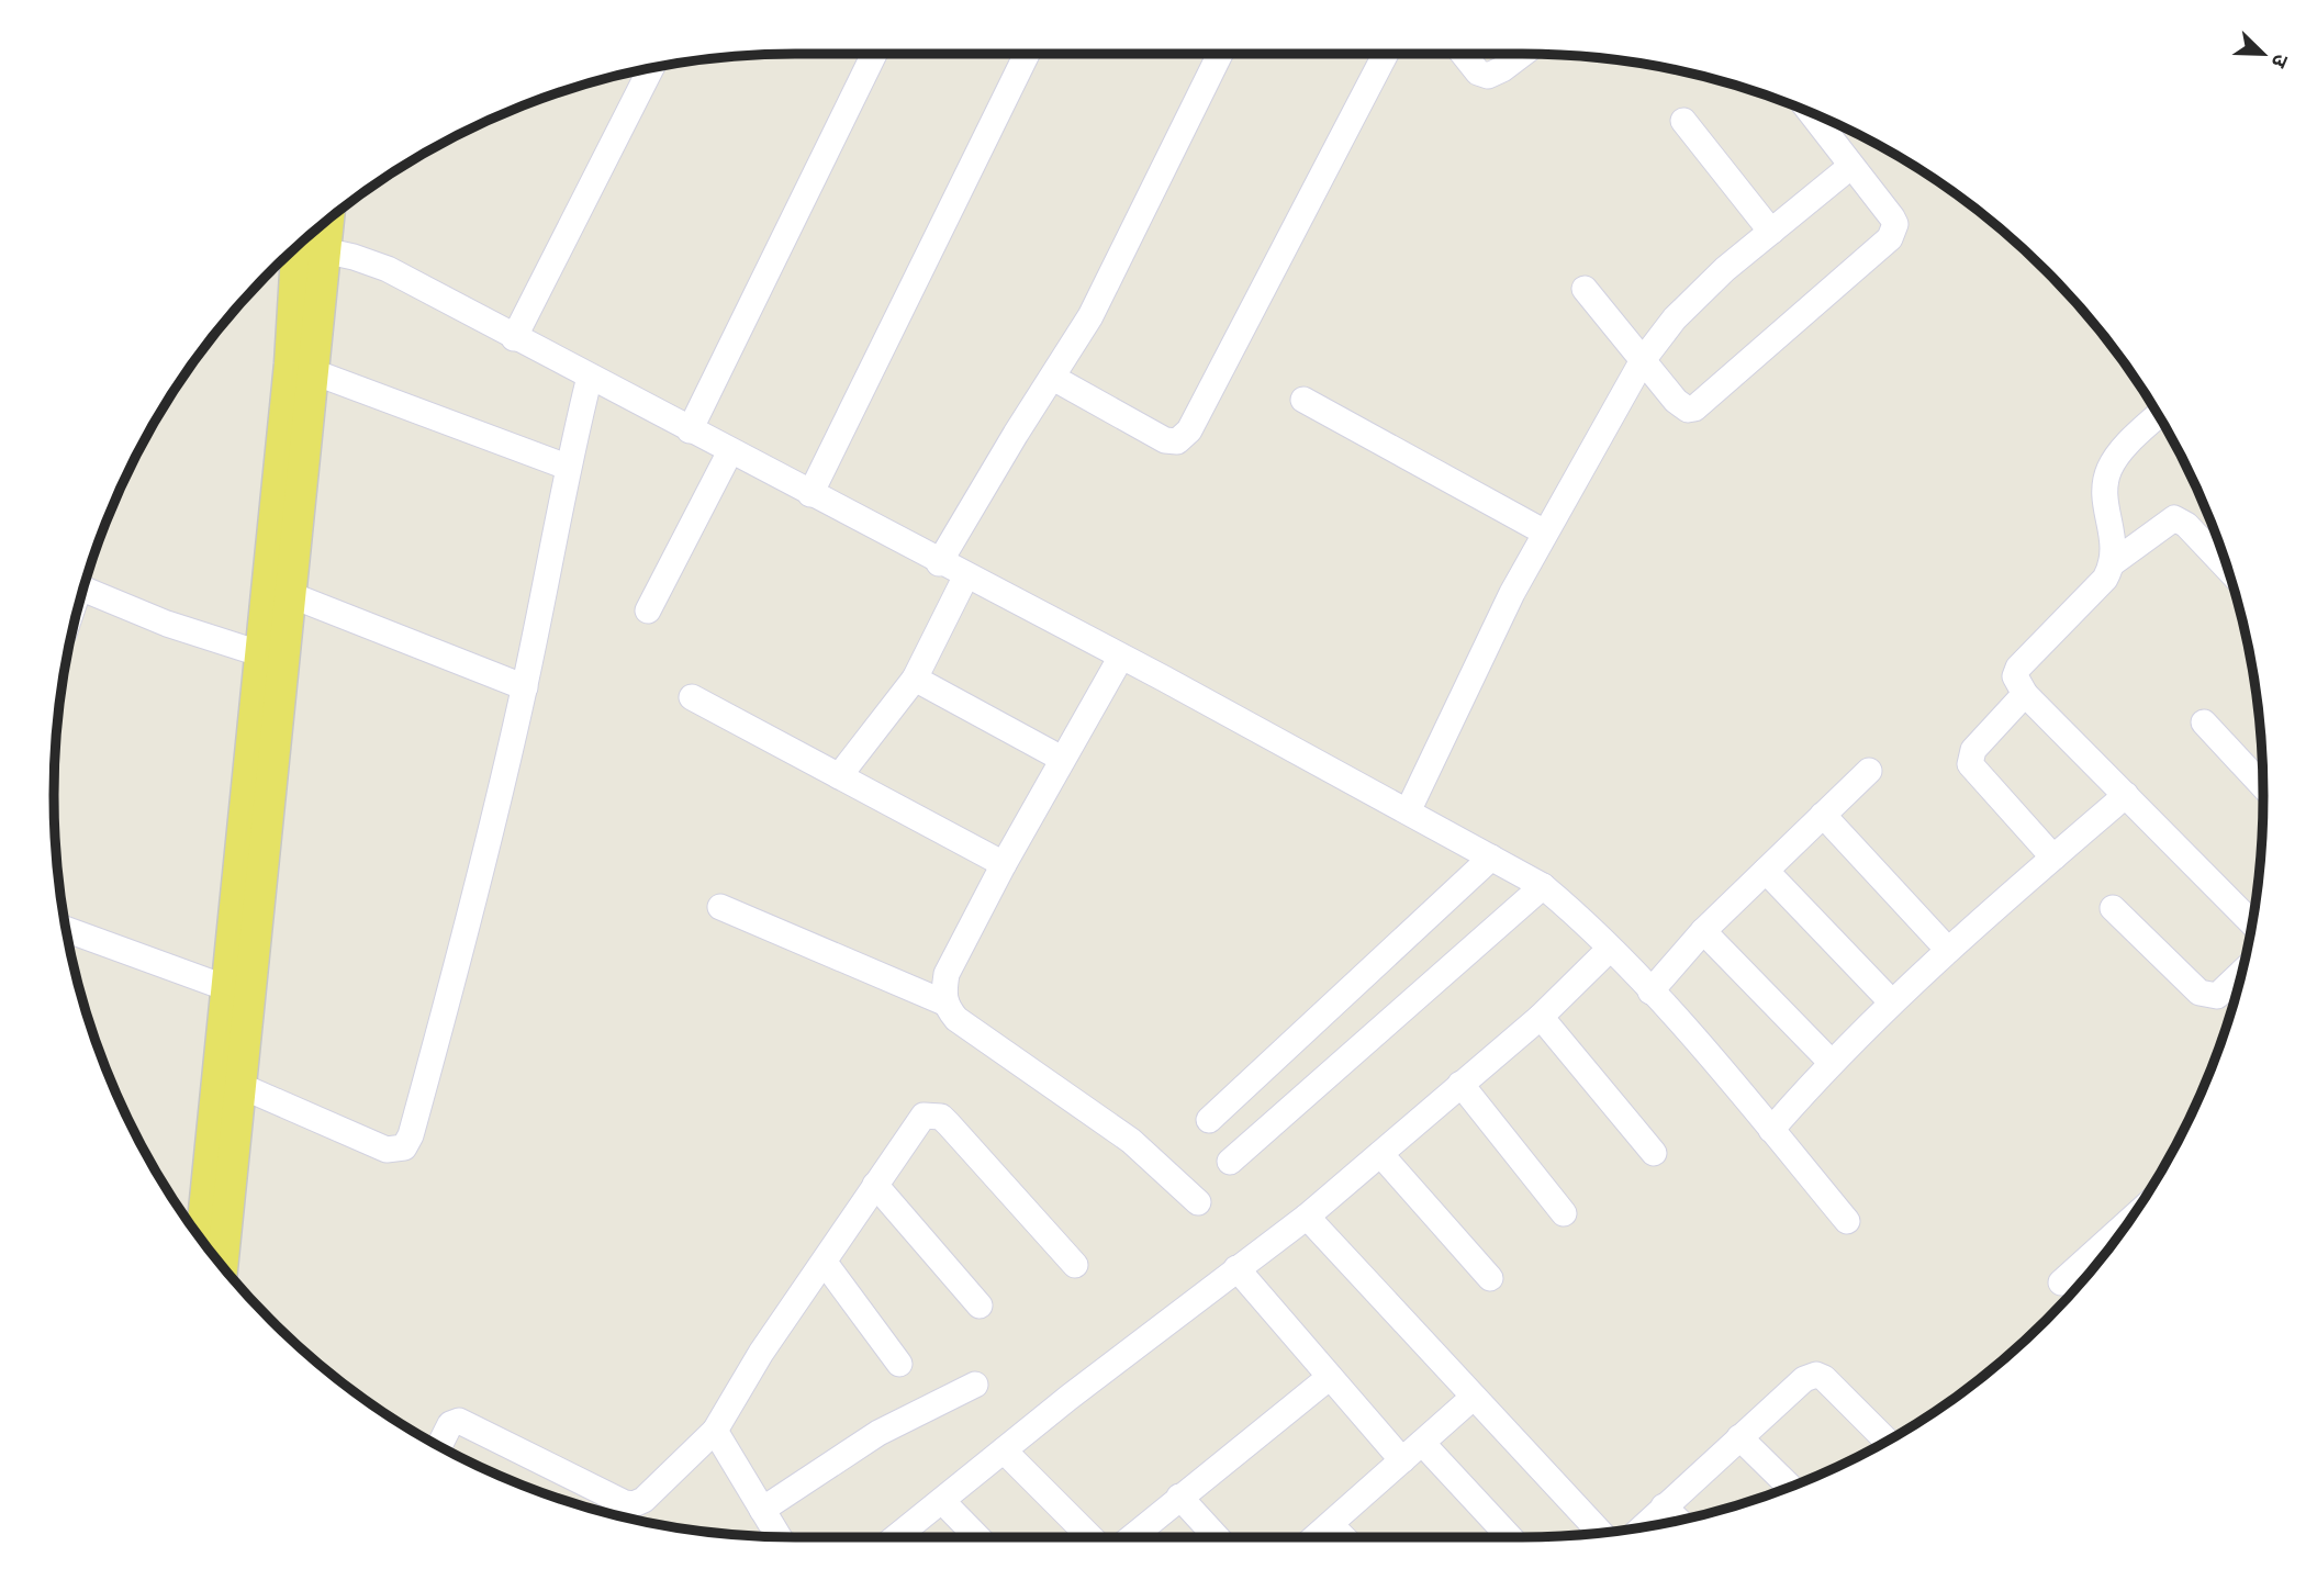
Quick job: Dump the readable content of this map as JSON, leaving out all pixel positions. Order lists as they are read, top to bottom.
{
  "north": "bottom right"
}
